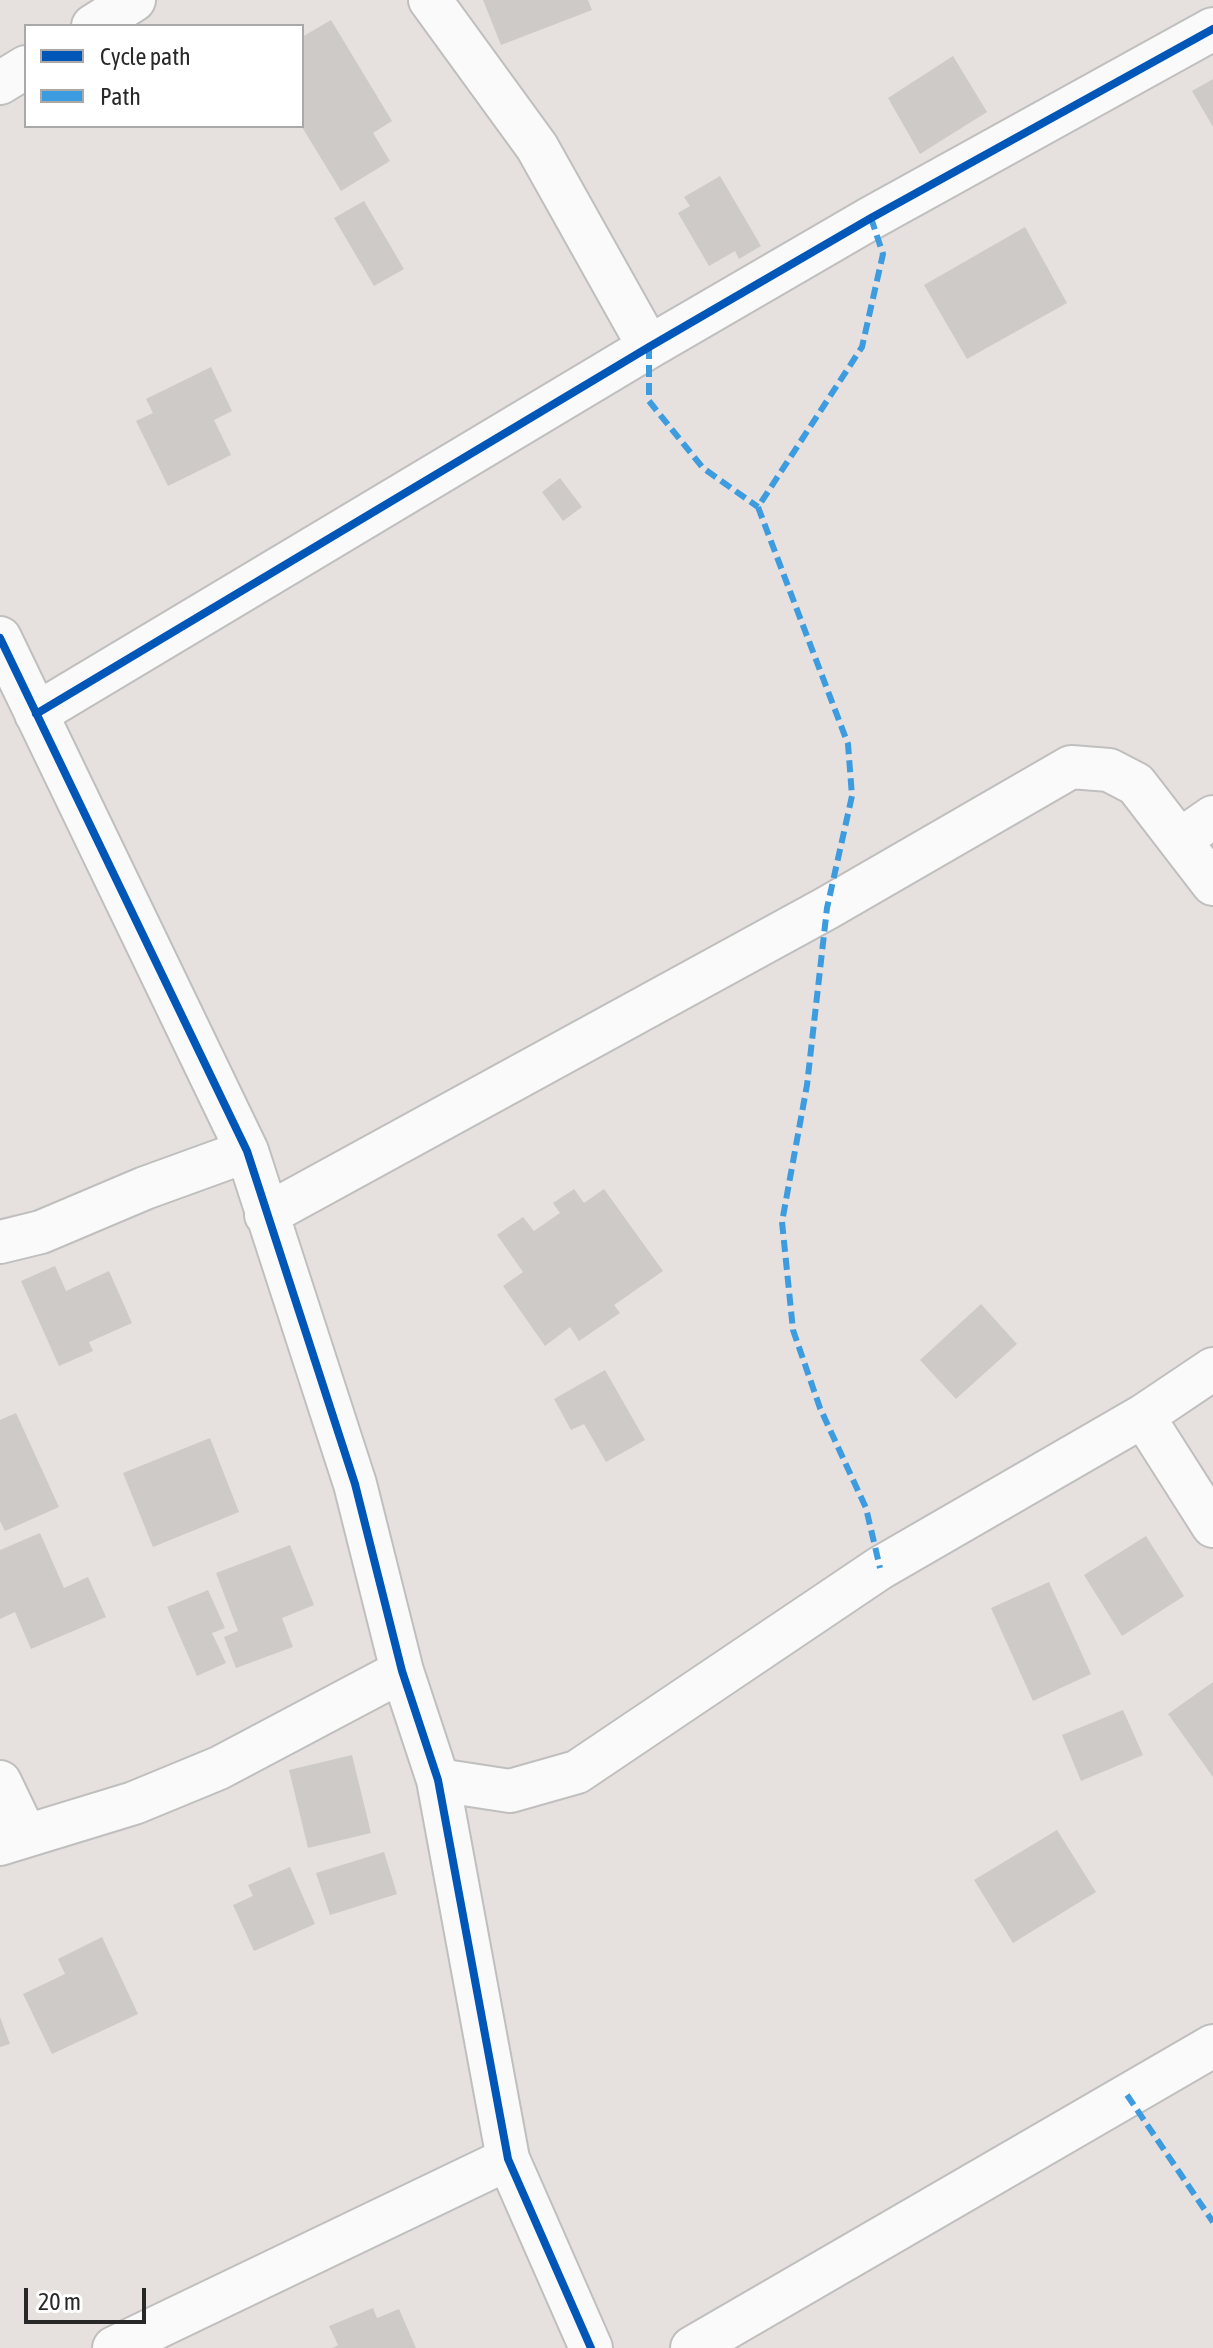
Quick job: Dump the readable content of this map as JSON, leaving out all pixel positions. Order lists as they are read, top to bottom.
{
  "legend": ["Cycle path", "Path"],
  "scale_bar": "20 m"
}
